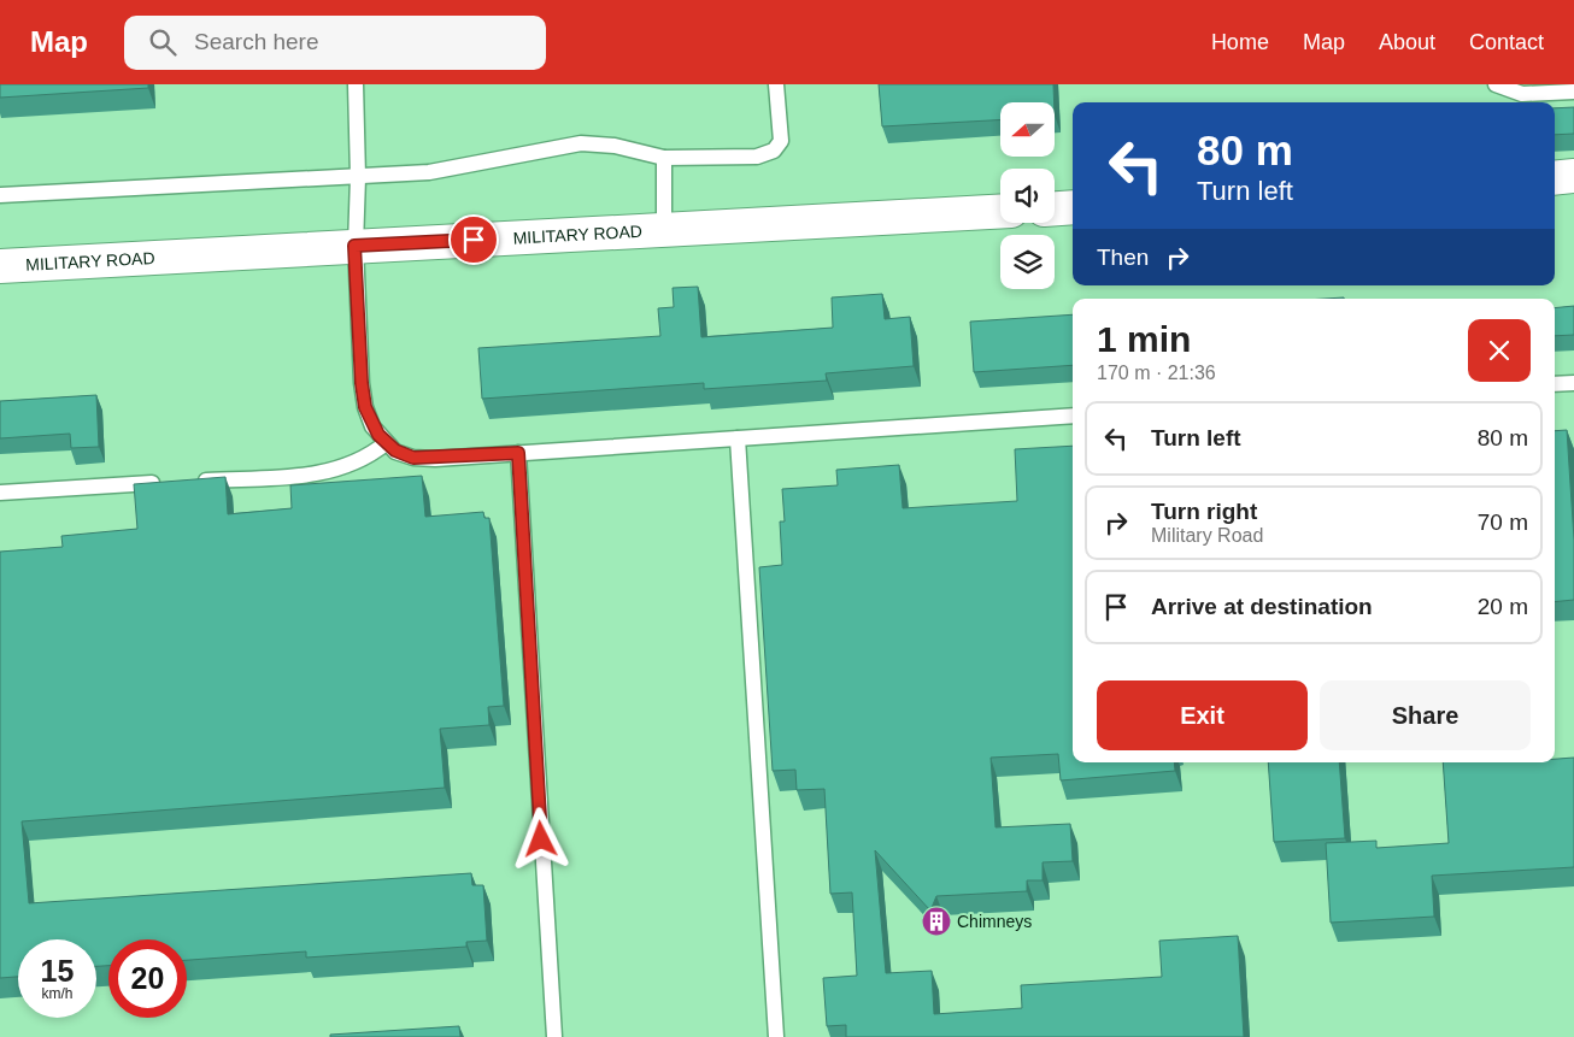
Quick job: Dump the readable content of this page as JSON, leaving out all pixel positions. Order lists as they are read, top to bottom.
{
  "streets": {
    "street": ["MILITARY ROAD"]
  },
  "places": {
    "building": ["Chimneys"]
  },
  "north": "left",
  "page": {
    "header": "Map",
    "search": "Search here",
    "nav": [
      "Home",
      "Map",
      "About",
      "Contact"
    ],
    "turn": ["80 m", "Turn left"],
    "then": "Then",
    "heading": ["1 min", "170 m · 21:36"],
    "list": [
      {
        "name": "Turn left",
        "value": "80 m"
      },
      {
        "name": "Turn right",
        "note": "Military Road",
        "value": "70 m"
      },
      {
        "name": "Arrive at destination",
        "value": "20 m"
      }
    ],
    "buttons": ["Exit", "Share"],
    "speed": "15 km/h",
    "limit": "20"
  }
}
